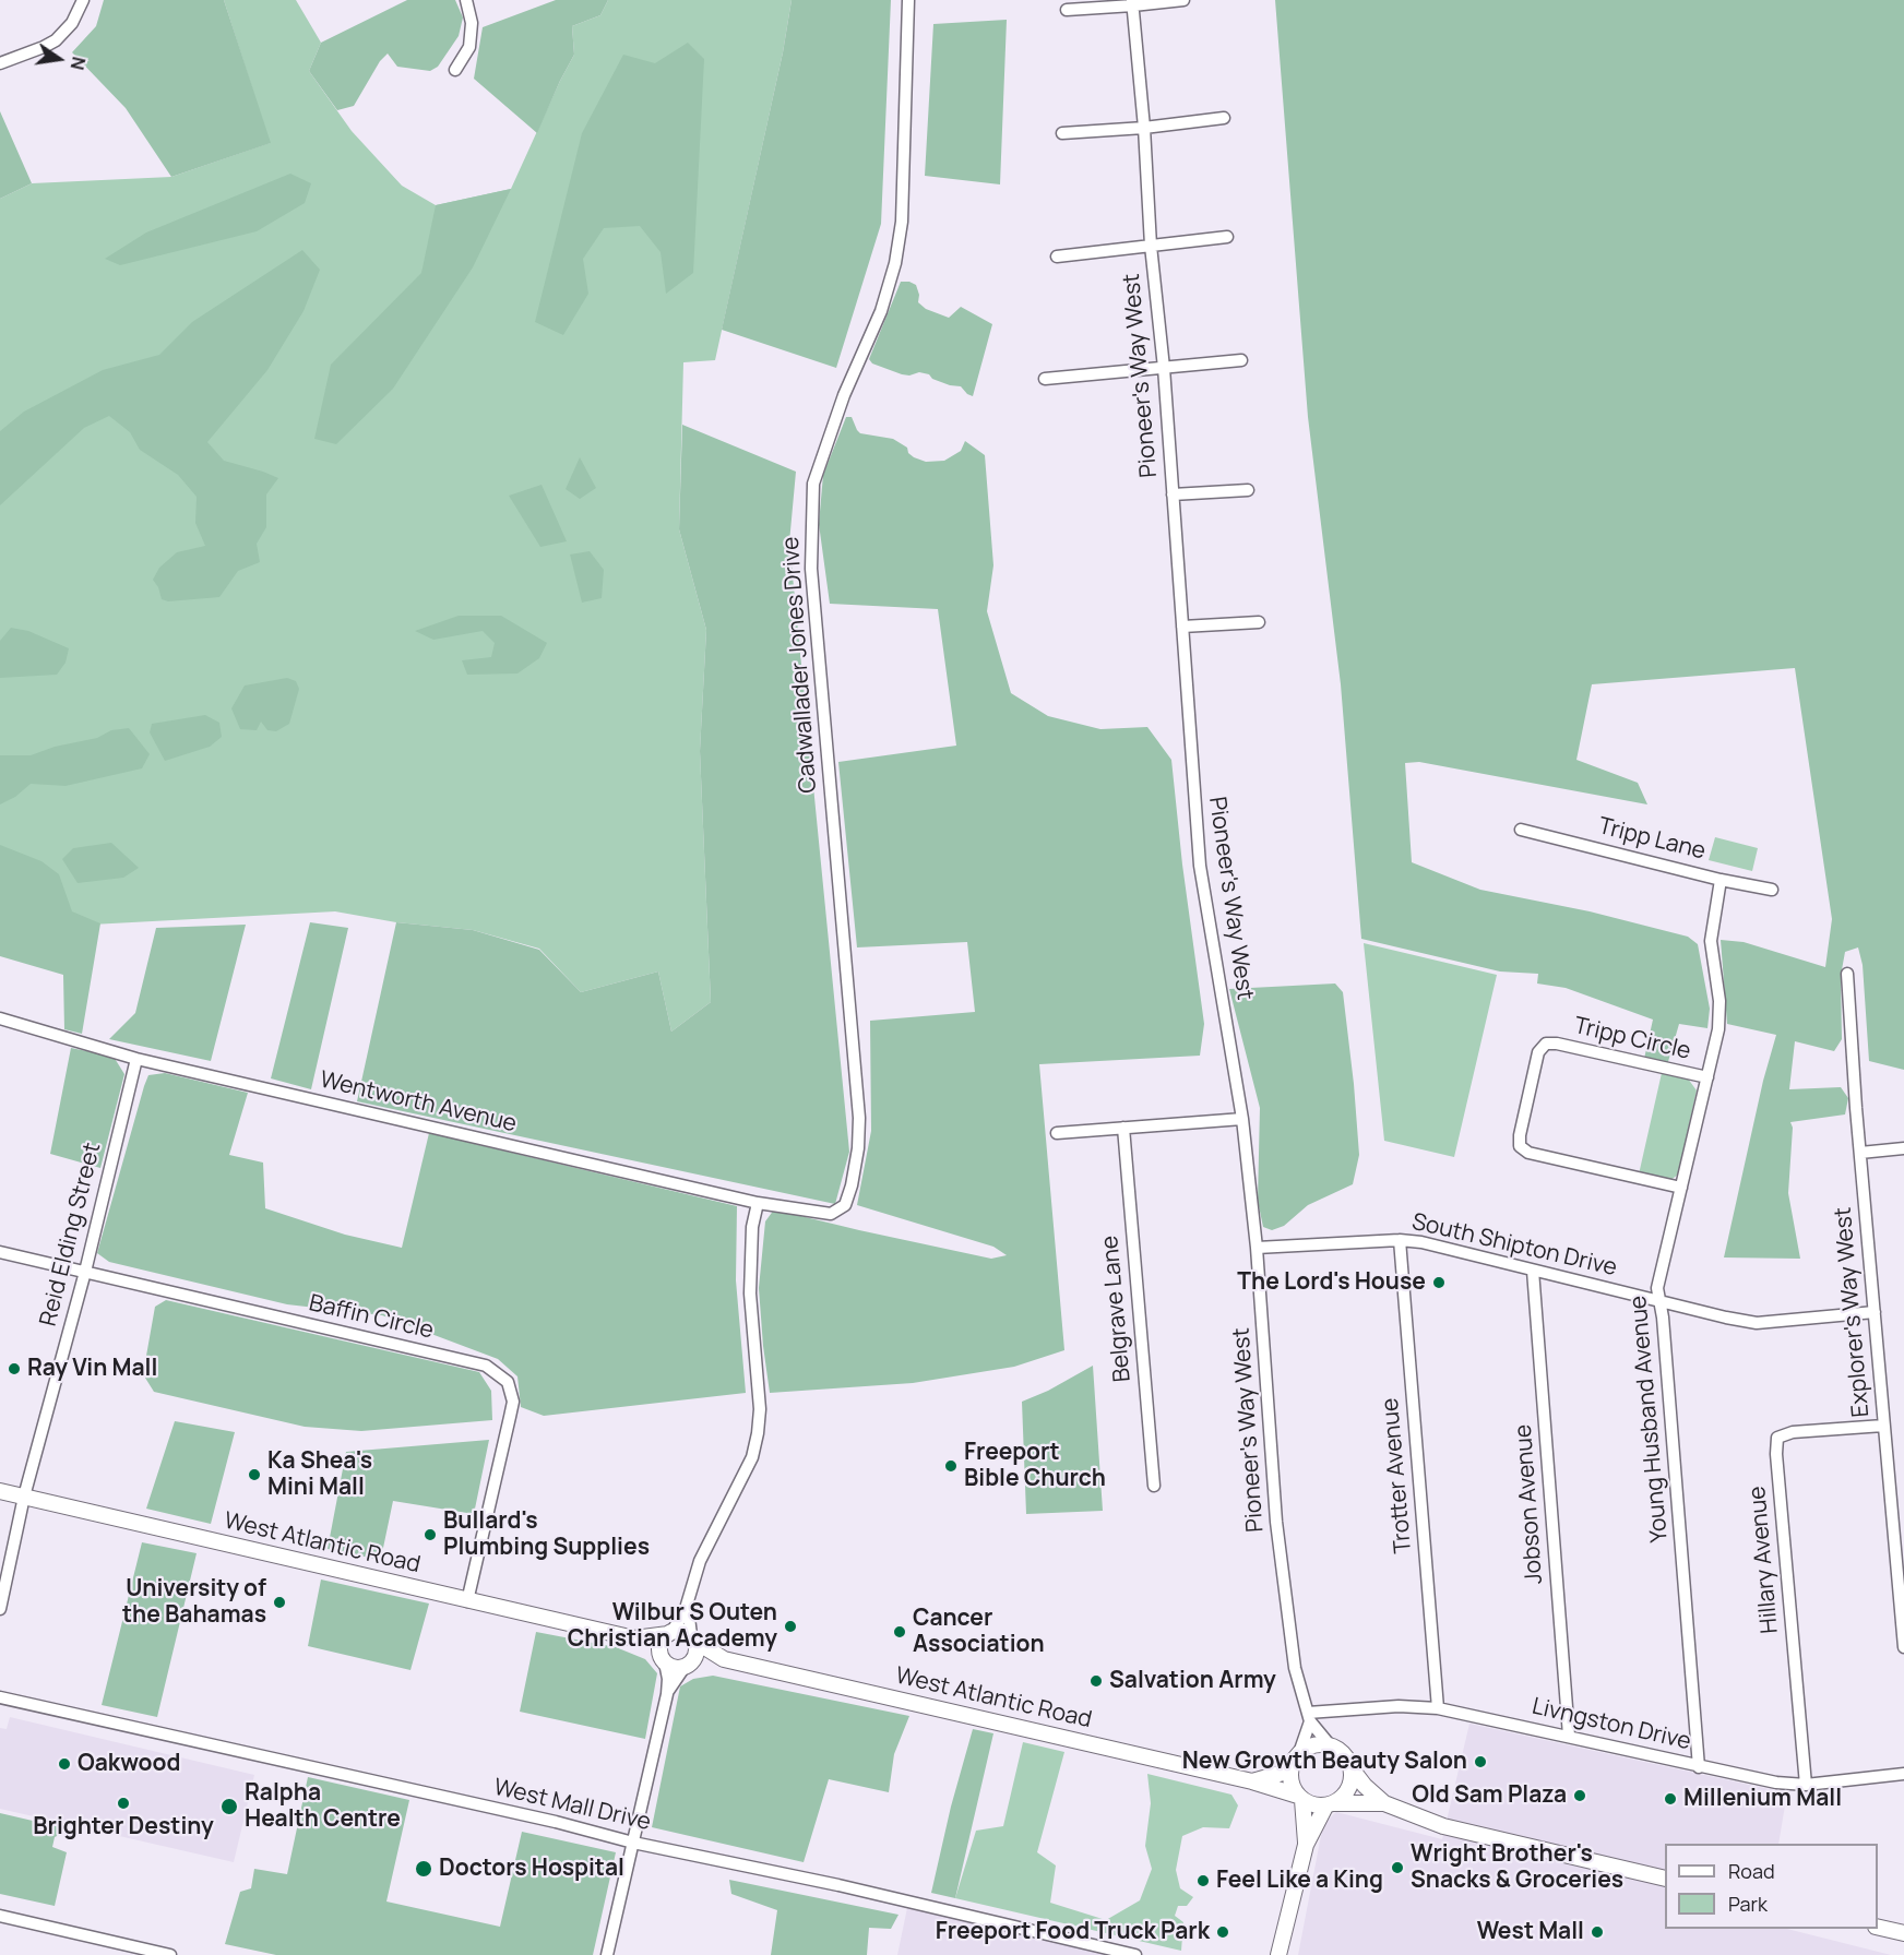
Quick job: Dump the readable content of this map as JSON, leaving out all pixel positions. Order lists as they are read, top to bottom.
{
  "streets": {
    "main road": ["West Atlantic Road"],
    "street": [
      "Pioneer's Way West",
      "Cadwallader Jones Drive",
      "Tripp Lane",
      "Tripp Circle",
      "Wentworth Avenue",
      "Reid Elding Street",
      "South Shipton Drive",
      "Belgrave Lane",
      "Explorer's Way West",
      "Baffin Circle",
      "Young Husband Avenue",
      "Trotter Avenue",
      "Jobson Avenue",
      "Hillary Avenue",
      "Livngston Drive",
      "West Mall Drive"
    ]
  },
  "crossings": [
    ["Pioneer's Way West", "South Shipton Drive"],
    ["Pioneer's Way West", "West Atlantic Road"],
    ["Pioneer's Way West", "Livngston Drive"],
    ["Cadwallader Jones Drive", "Wentworth Avenue"],
    ["Tripp Lane", "Young Husband Avenue"],
    ["Tripp Circle", "Young Husband Avenue"],
    ["Wentworth Avenue", "Reid Elding Street"],
    ["Reid Elding Street", "Baffin Circle"],
    ["Reid Elding Street", "West Atlantic Road"],
    ["South Shipton Drive", "Explorer's Way West"],
    ["South Shipton Drive", "Young Husband Avenue"],
    ["South Shipton Drive", "Trotter Avenue"],
    ["South Shipton Drive", "Jobson Avenue"],
    ["Explorer's Way West", "Hillary Avenue"],
    ["Baffin Circle", "West Atlantic Road"],
    ["Young Husband Avenue", "Livngston Drive"],
    ["Trotter Avenue", "Livngston Drive"],
    ["Jobson Avenue", "Livngston Drive"],
    ["Hillary Avenue", "Livngston Drive"]
  ],
  "places": [
    "The Lord's House",
    "Ray Vin Mall",
    "Freeport Bible Church",
    "Ka Shea's Mini Mall",
    "Bullard's Plumbing Supplies",
    "University of the Bahamas",
    "Wilbur S Outen Christian Academy",
    "Cancer Association",
    "Salvation Army",
    "New Growth Beauty Salon",
    "Oakwood",
    "Old Sam Plaza",
    "Millenium Mall",
    "Brighter Destiny",
    "Ralpha Health Centre",
    "Wright Brother's Snacks & Groceries",
    "Doctors Hospital",
    "Feel Like a King",
    "Freeport Food Truck Park",
    "West Mall"
  ],
  "legend": ["Road", "Park"],
  "north": "right"
}
